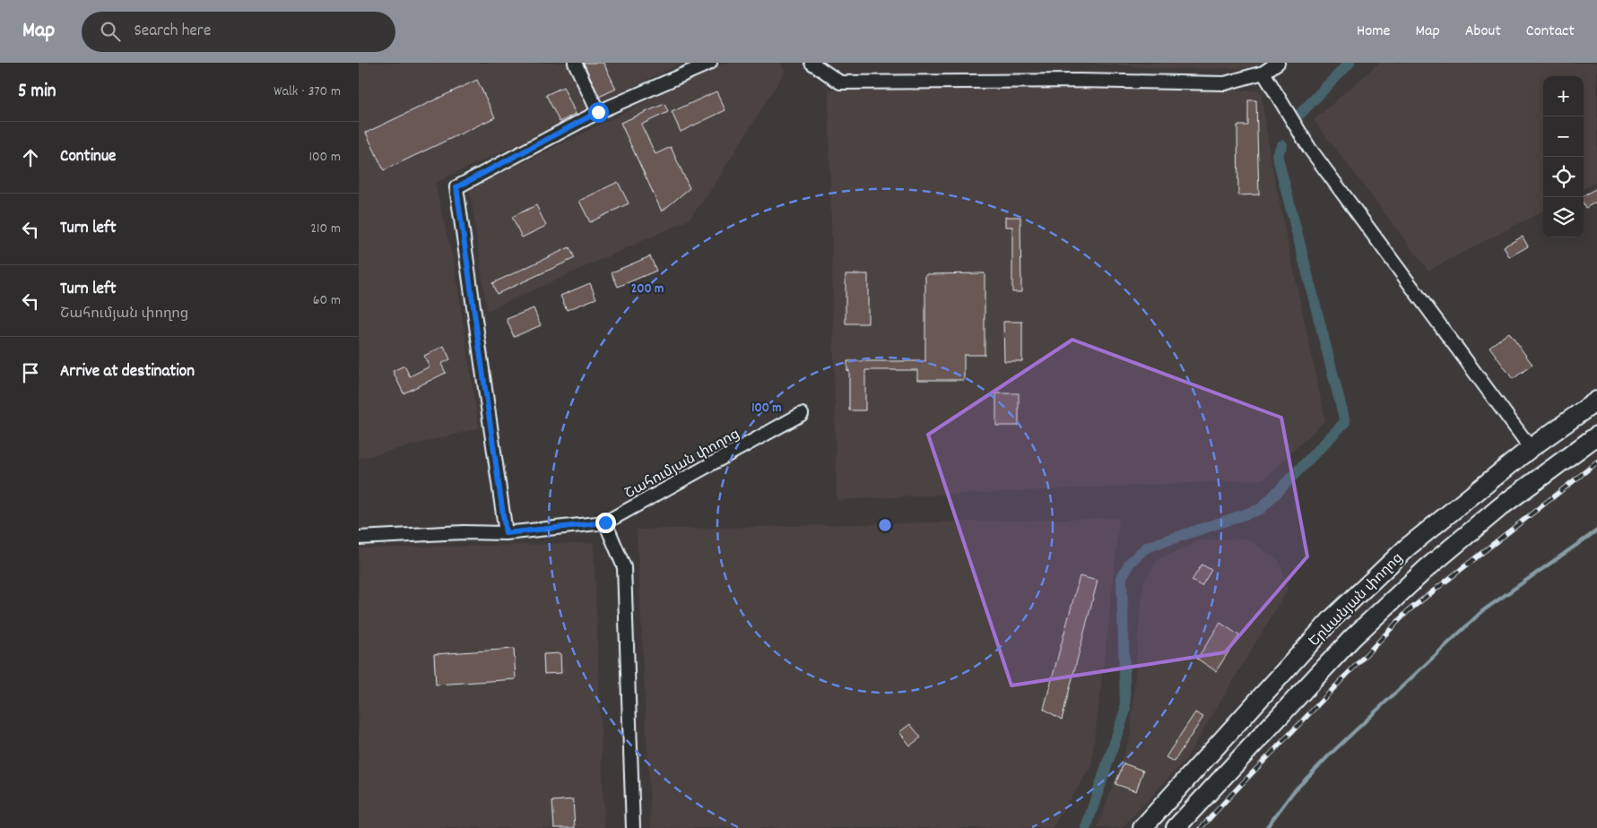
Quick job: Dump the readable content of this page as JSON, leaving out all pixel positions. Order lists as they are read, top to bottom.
{
  "streets": {
    "highway": ["Երևանյան փողոց"],
    "street": ["Շահումյան փողոց"]
  },
  "page": {
    "header": "Map",
    "search": "Search here",
    "nav": [
      "Home",
      "Map",
      "About",
      "Contact"
    ],
    "heading": ["5 min", "Walk · 370 m"],
    "map_buttons": ["+", "−"],
    "list": [
      ["Continue", "100 m"],
      ["Turn left", "210 m"],
      ["Turn left", "Շահումյան փողոց", "60 m"],
      "Arrive at destination"
    ]
  },
  "rings": ["200 m", "100 m"]
}
